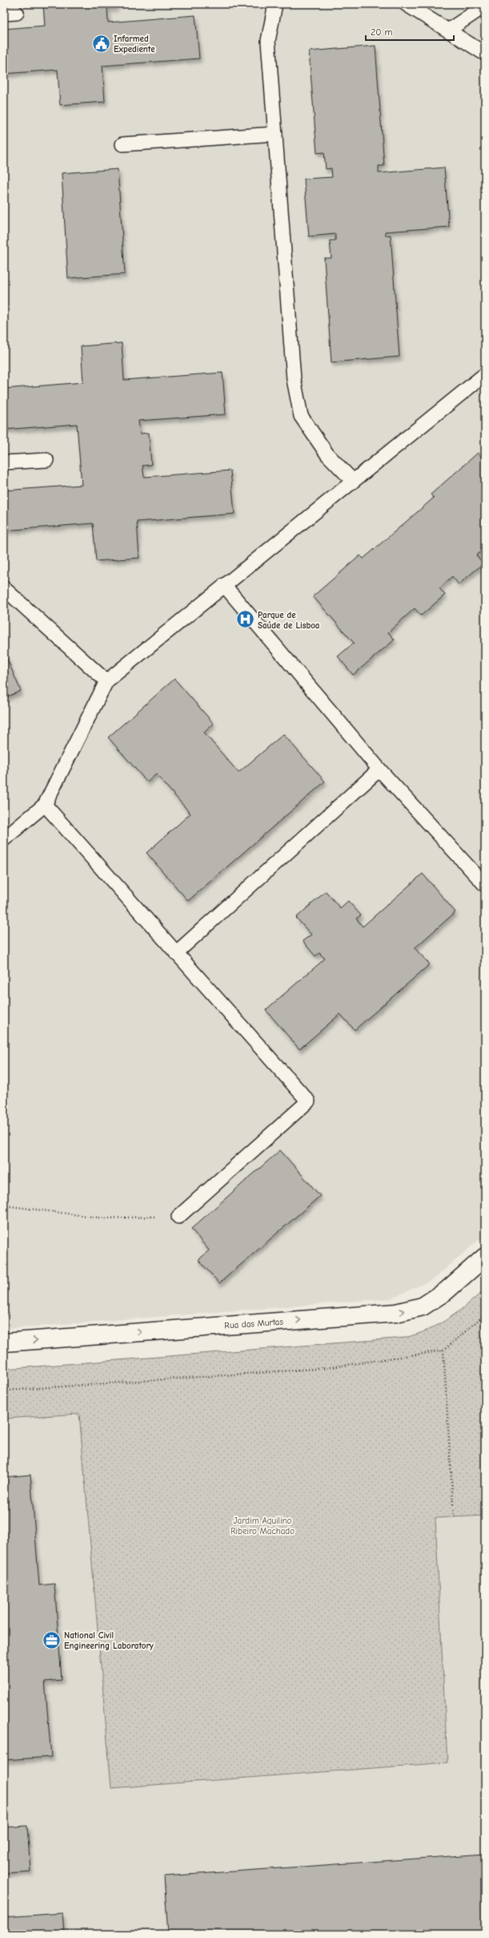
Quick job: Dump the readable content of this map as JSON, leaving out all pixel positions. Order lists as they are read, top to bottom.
{
  "streets": {
    "street": ["Rua das Murtas"]
  },
  "one_way": ["Rua das Murtas"],
  "parks": ["Jardim Aquilino Ribeiro Machado"],
  "places": {
    "public building": ["Infarmed Expediente"],
    "hospital": ["Parque de Saúde de Lisboa"],
    "office": ["National Civil Engineering Laboratory"]
  },
  "scale_bar": "20 m"
}
